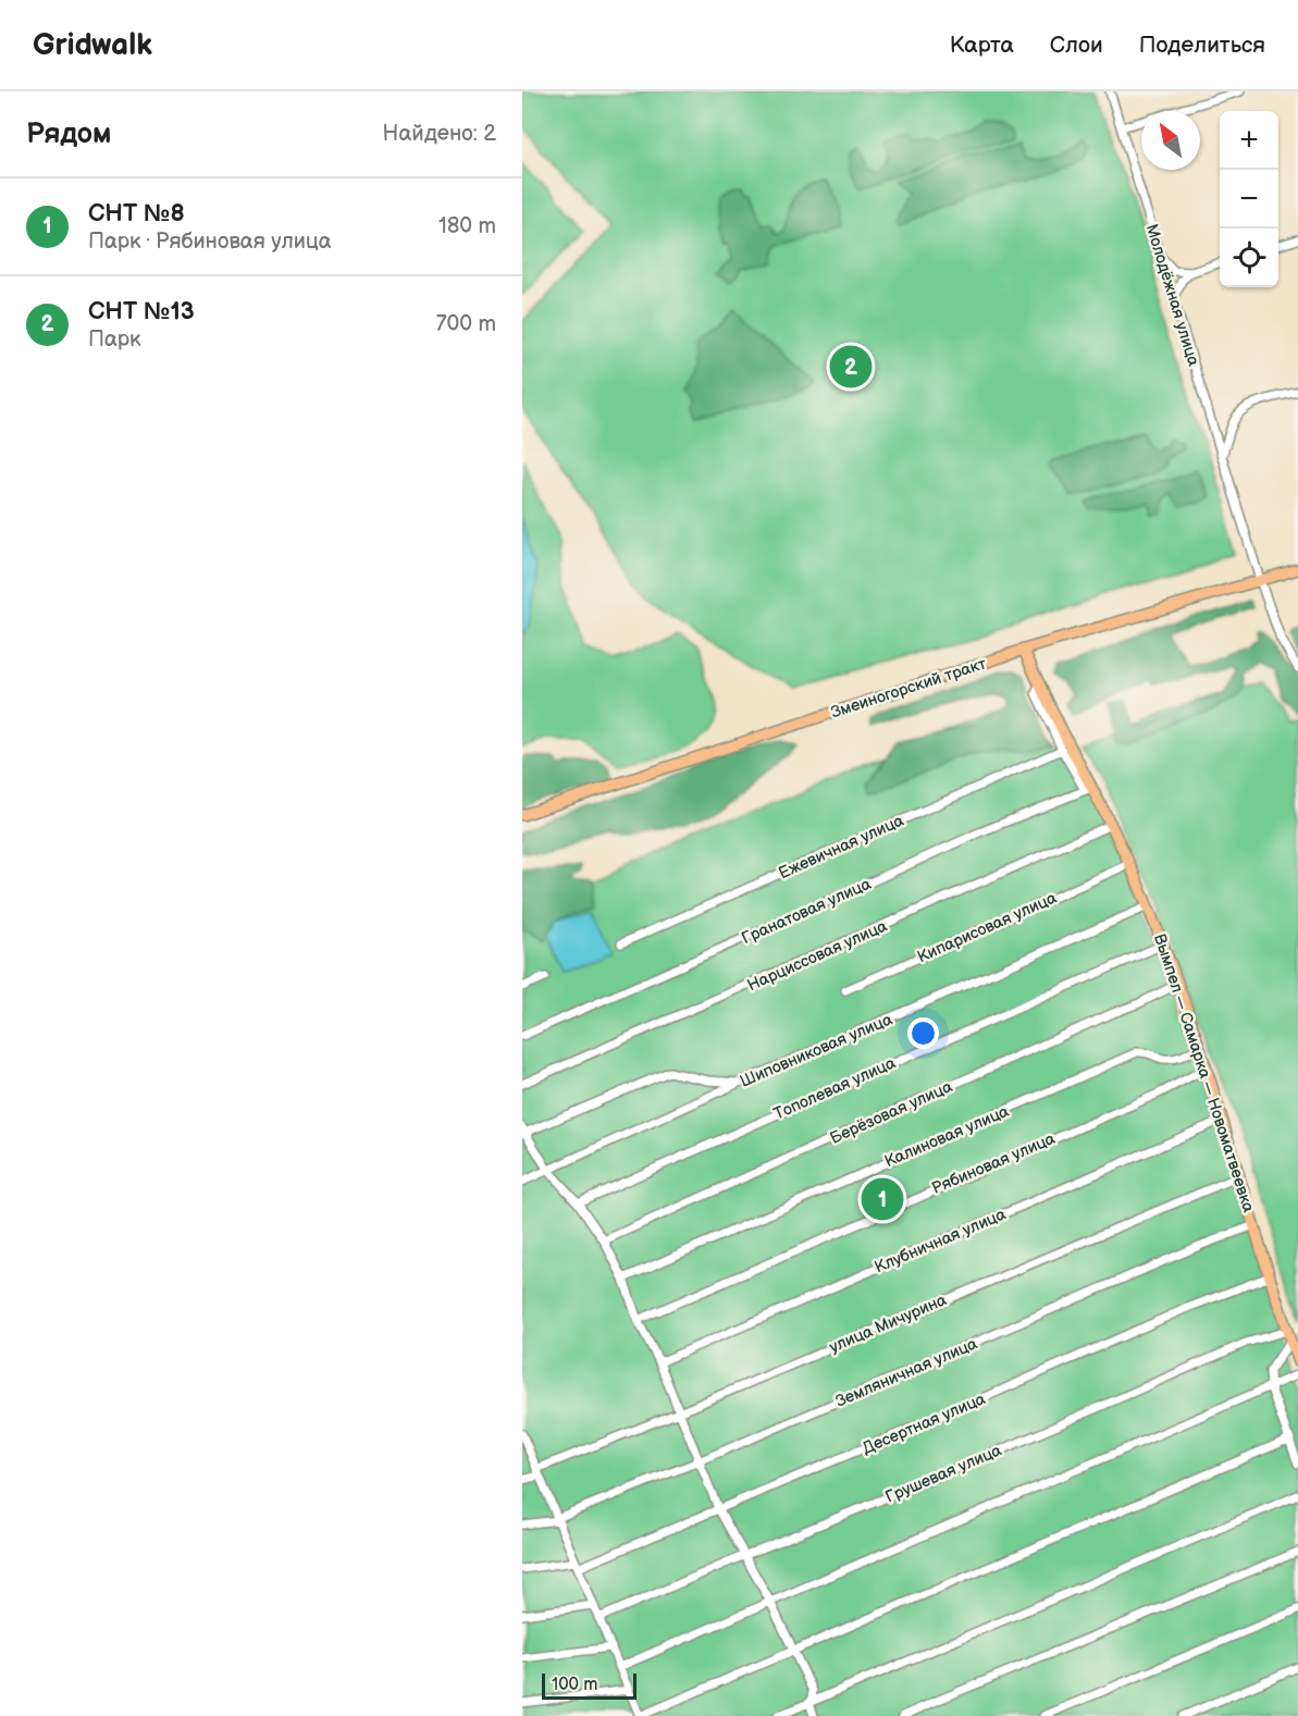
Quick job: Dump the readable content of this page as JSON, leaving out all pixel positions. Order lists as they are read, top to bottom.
{
  "streets": {
    "main road": ["Змеиногорский тракт", "Вымпел — Самарка — Новоматвеевка"],
    "street": [
      "Молодёжная улица",
      "Ежевичная улица",
      "Гранатовая улица",
      "Кипарисовая улица",
      "Нарциссовая улица",
      "Шиповниковая улица",
      "Тополевая улица",
      "Берёзовая улица",
      "Калиновая улица",
      "Рябиновая улица",
      "Клубничная улица",
      "улица Мичурина",
      "Земляничная улица",
      "Десертная улица",
      "Грушевая улица"
    ]
  },
  "crossings": [
    ["Молодёжная улица", "Змеиногорский тракт"],
    ["Змеиногорский тракт", "Вымпел — Самарка — Новоматвеевка"],
    ["Гранатовая улица", "Вымпел — Самарка — Новоматвеевка"],
    ["Кипарисовая улица", "Вымпел — Самарка — Новоматвеевка"],
    ["Нарциссовая улица", "Вымпел — Самарка — Новоматвеевка"],
    ["Шиповниковая улица", "Вымпел — Самарка — Новоматвеевка"],
    ["Вымпел — Самарка — Новоматвеевка", "Тополевая улица"],
    ["Вымпел — Самарка — Новоматвеевка", "Берёзовая улица"],
    ["Вымпел — Самарка — Новоматвеевка", "Калиновая улица"],
    ["Вымпел — Самарка — Новоматвеевка", "Рябиновая улица"],
    ["Вымпел — Самарка — Новоматвеевка", "Клубничная улица"],
    ["Вымпел — Самарка — Новоматвеевка", "улица Мичурина"],
    ["Вымпел — Самарка — Новоматвеевка", "Земляничная улица"],
    ["Вымпел — Самарка — Новоматвеевка", "Десертная улица"],
    ["Вымпел — Самарка — Новоматвеевка", "Грушевая улица"]
  ],
  "scale_bar": "100 m",
  "north": "top left",
  "page": {
    "header": "Gridwalk",
    "nav": ["Карта", "Слои", "Поделиться"],
    "heading": ["Рядом", "Найдено: 2"],
    "map_buttons": ["+", "−"],
    "list": [
      {
        "mark": "1",
        "name": "СНТ №8",
        "note": "Парк · Рябиновая улица",
        "value": "180 m"
      },
      {
        "mark": "2",
        "name": "СНТ №13",
        "note": "Парк",
        "value": "700 m"
      }
    ],
    "pins": ["2", "1"],
    "scale": "100 m"
  }
}
